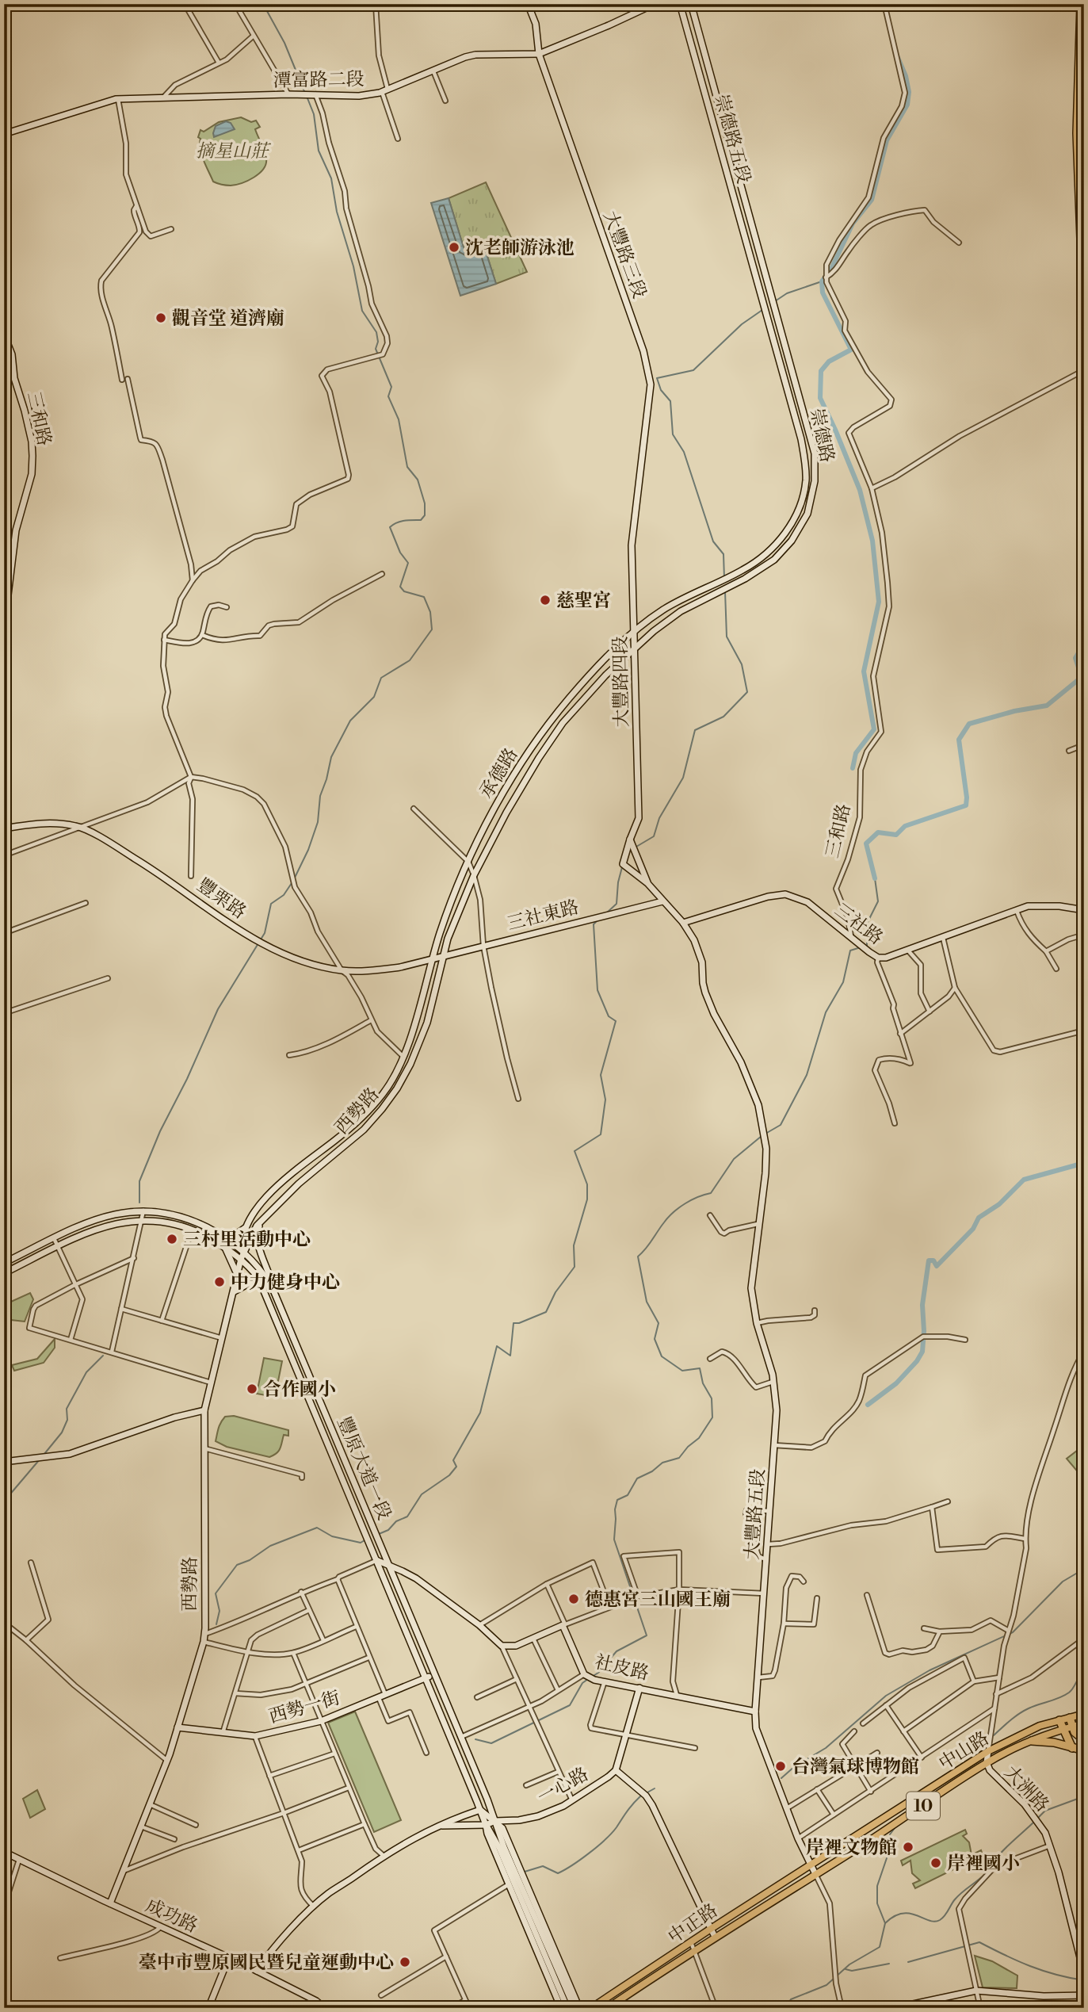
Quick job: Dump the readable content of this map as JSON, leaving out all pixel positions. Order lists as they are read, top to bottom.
{
  "streets": {
    "main road": ["中山路", "10", "中正路"],
    "street": [
      "潭富路二段",
      "崇德路五段",
      "大豐路三段",
      "三和路",
      "崇德路",
      "大豐路四段",
      "承德路",
      "豐栗路",
      "三社東路",
      "三社路",
      "西勢路",
      "豐原大道一段",
      "大豐路五段",
      "社皮路",
      "西勢一街",
      "一心路",
      "大洲路",
      "成功路"
    ]
  },
  "crossings": [
    ["潭富路二段", "大豐路三段"],
    ["崇德路五段", "崇德路"],
    ["大豐路三段", "大豐路四段"],
    ["三和路", "三社路"],
    ["崇德路", "大豐路四段"],
    ["崇德路", "承德路"],
    ["大豐路四段", "承德路"],
    ["大豐路四段", "三社東路"],
    ["大豐路四段", "三社路"],
    ["大豐路四段", "大豐路五段"],
    ["承德路", "豐栗路"],
    ["承德路", "三社東路"],
    ["承德路", "西勢路"],
    ["豐栗路", "三社東路"],
    ["豐栗路", "西勢路"],
    ["三社東路", "西勢路"],
    ["西勢路", "豐原大道一段"],
    ["西勢路", "西勢一街"],
    ["西勢路", "成功路"],
    ["豐原大道一段", "西勢一街"],
    ["豐原大道一段", "一心路"],
    ["大豐路五段", "社皮路"],
    ["大豐路五段", "中山路"],
    ["大豐路五段", "中正路"],
    ["社皮路", "一心路"],
    ["中山路", "大洲路"],
    ["中山路", "中正路"]
  ],
  "parks": ["摘星山莊"],
  "places": [
    "沈老師游泳池",
    "觀音堂 道濟廟",
    "慈聖宮",
    "三村里活動中心",
    "中力健身中心",
    "合作國小",
    "德惠宮三山國王廟",
    "台灣氣球博物館",
    "岸裡文物館",
    "岸裡國小",
    "臺中市豐原國民暨兒童運動中心"
  ]
}
